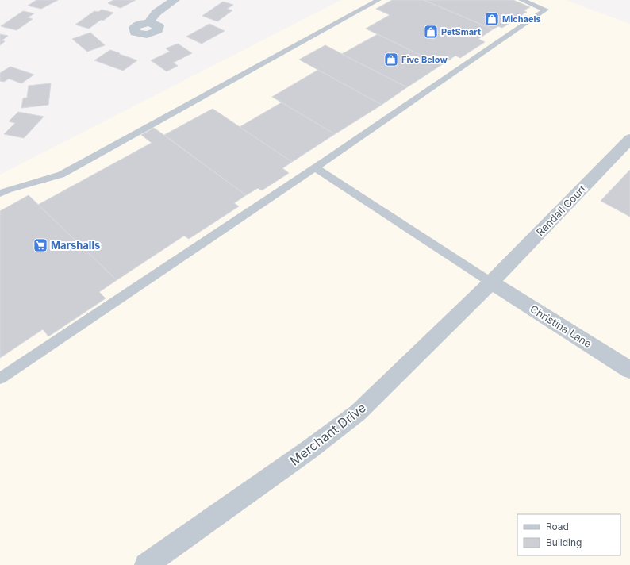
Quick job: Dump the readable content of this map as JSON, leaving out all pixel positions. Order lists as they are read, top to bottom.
{
  "streets": {
    "street": ["Randall Court", "Christina Lane", "Merchant Drive"]
  },
  "crossings": [
    ["Randall Court", "Christina Lane"],
    ["Randall Court", "Merchant Drive"],
    ["Christina Lane", "Merchant Drive"]
  ],
  "places": {
    "shop": ["Michaels", "PetSmart", "Five Below"],
    "supermarket": ["Marshalls"]
  },
  "legend": ["Road", "Building"]
}
